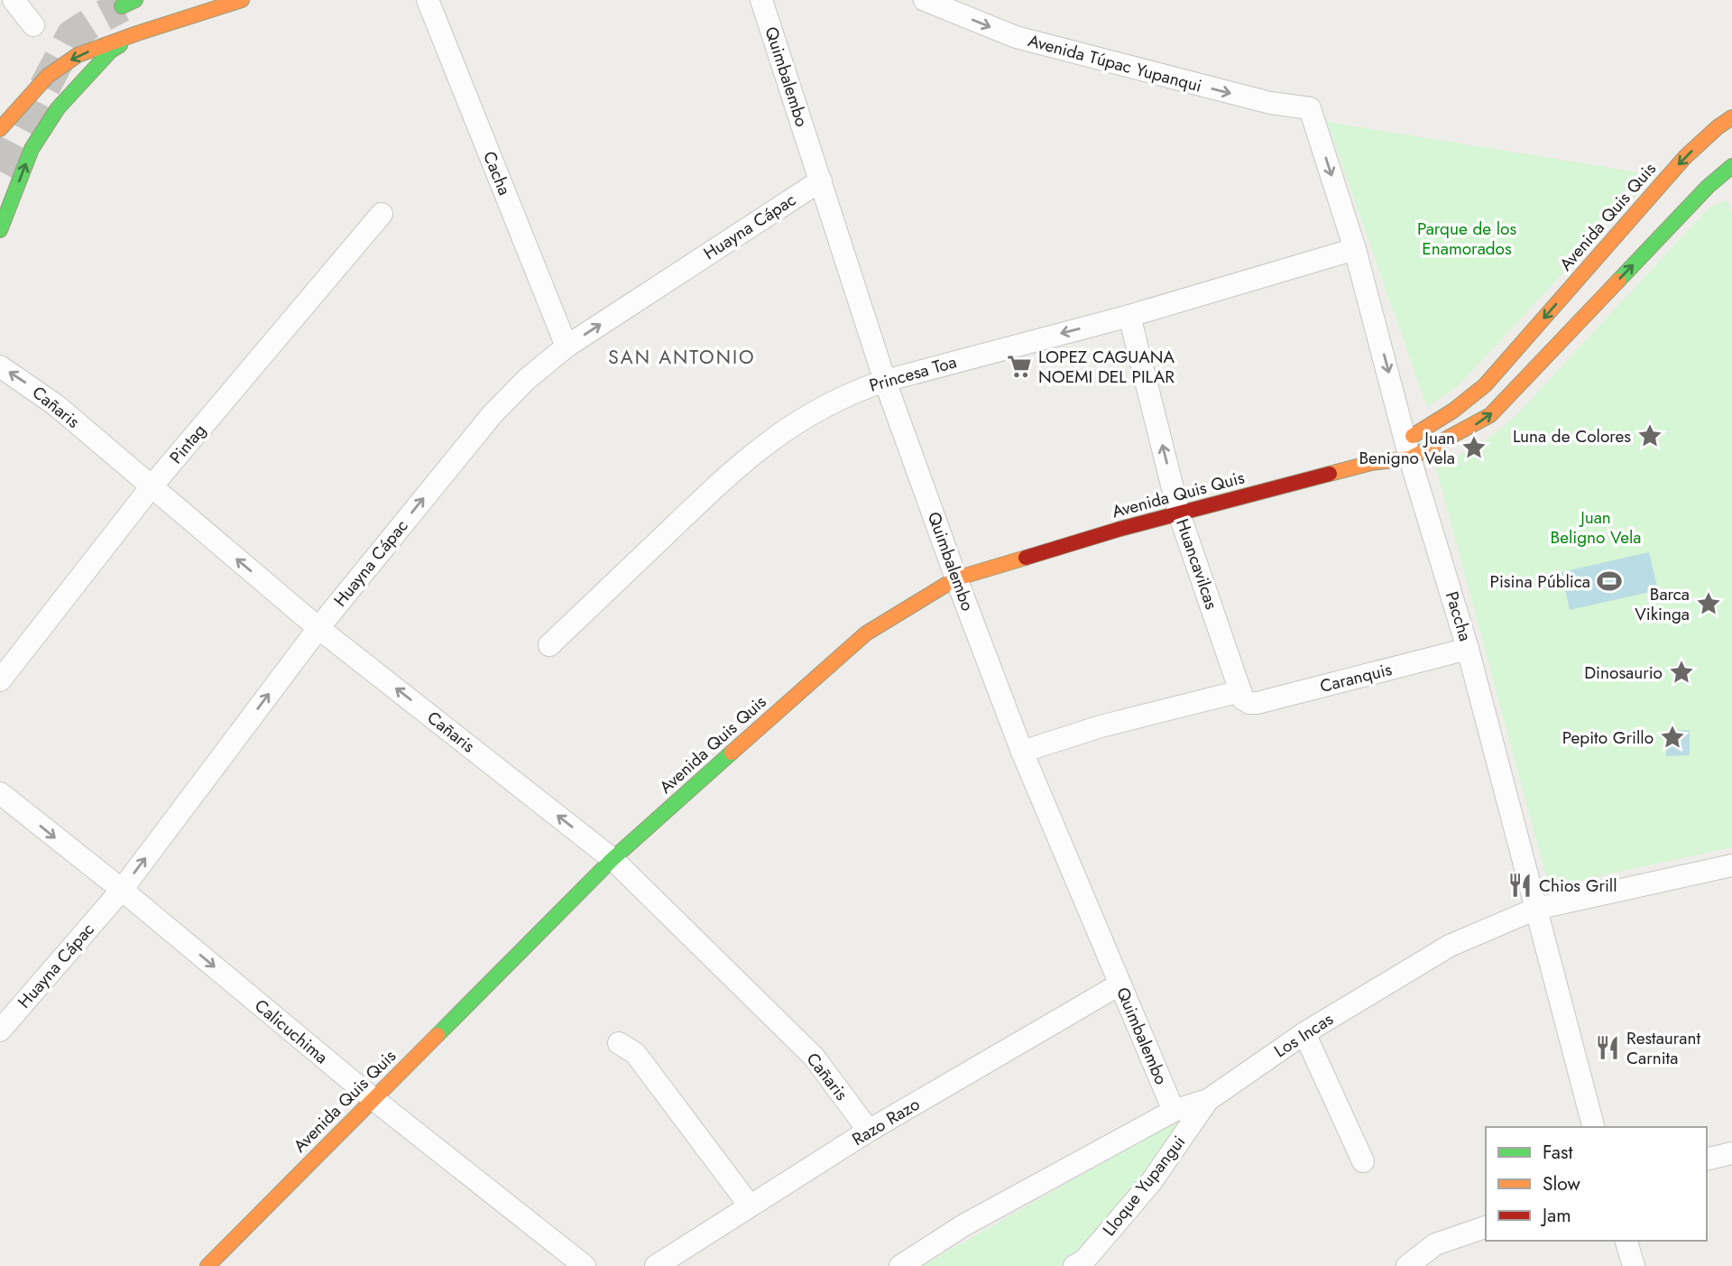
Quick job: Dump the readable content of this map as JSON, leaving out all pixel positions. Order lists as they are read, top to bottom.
{
  "streets": {
    "main road": ["Avenida Quis Quis"],
    "street": [
      "Avenida Túpac Yupanqui",
      "Quimbalembo",
      "Cacha",
      "Huayna Cápac",
      "Princesa Toa",
      "Cañaris",
      "Pintag",
      "Huancavilcas",
      "Paccha",
      "Caranquis",
      "Calicuchima",
      "Los Incas",
      "Razo Razo",
      "Lloque Yupangui"
    ]
  },
  "crossings": [
    ["Avenida Túpac Yupanqui", "Paccha"],
    ["Quimbalembo", "Avenida Quis Quis"],
    ["Quimbalembo", "Huayna Cápac"],
    ["Quimbalembo", "Princesa Toa"],
    ["Quimbalembo", "Caranquis"],
    ["Quimbalembo", "Los Incas"],
    ["Quimbalembo", "Razo Razo"],
    ["Cacha", "Huayna Cápac"],
    ["Avenida Quis Quis", "Cañaris"],
    ["Avenida Quis Quis", "Huancavilcas"],
    ["Avenida Quis Quis", "Paccha"],
    ["Avenida Quis Quis", "Calicuchima"],
    ["Huayna Cápac", "Cañaris"],
    ["Huayna Cápac", "Calicuchima"],
    ["Princesa Toa", "Huancavilcas"],
    ["Princesa Toa", "Paccha"],
    ["Cañaris", "Pintag"],
    ["Cañaris", "Razo Razo"],
    ["Huancavilcas", "Caranquis"],
    ["Paccha", "Caranquis"],
    ["Paccha", "Los Incas"],
    ["Los Incas", "Lloque Yupangui"]
  ],
  "one_way": [
    "Avenida Túpac Yupanqui",
    "Huayna Cápac",
    "Cañaris",
    "Huancavilcas",
    "Calicuchima"
  ],
  "districts": ["SAN ANTONIO"],
  "parks": ["Parque de los Enamorados", "Juan Beligno Vela"],
  "places": {
    "supermarket": ["LOPEZ CAGUANA NOEMI DEL PILAR"],
    "place": [
      "Luna de Colores",
      "Juan Benigno Vela",
      "Barca Vikinga",
      "Dinosaurio",
      "Pepito Grillo"
    ],
    "sports": ["Pisina Pública"],
    "restaurant": ["Chios Grill", "Restaurant Carnita"]
  },
  "legend": ["Fast", "Slow", "Jam"]
}
